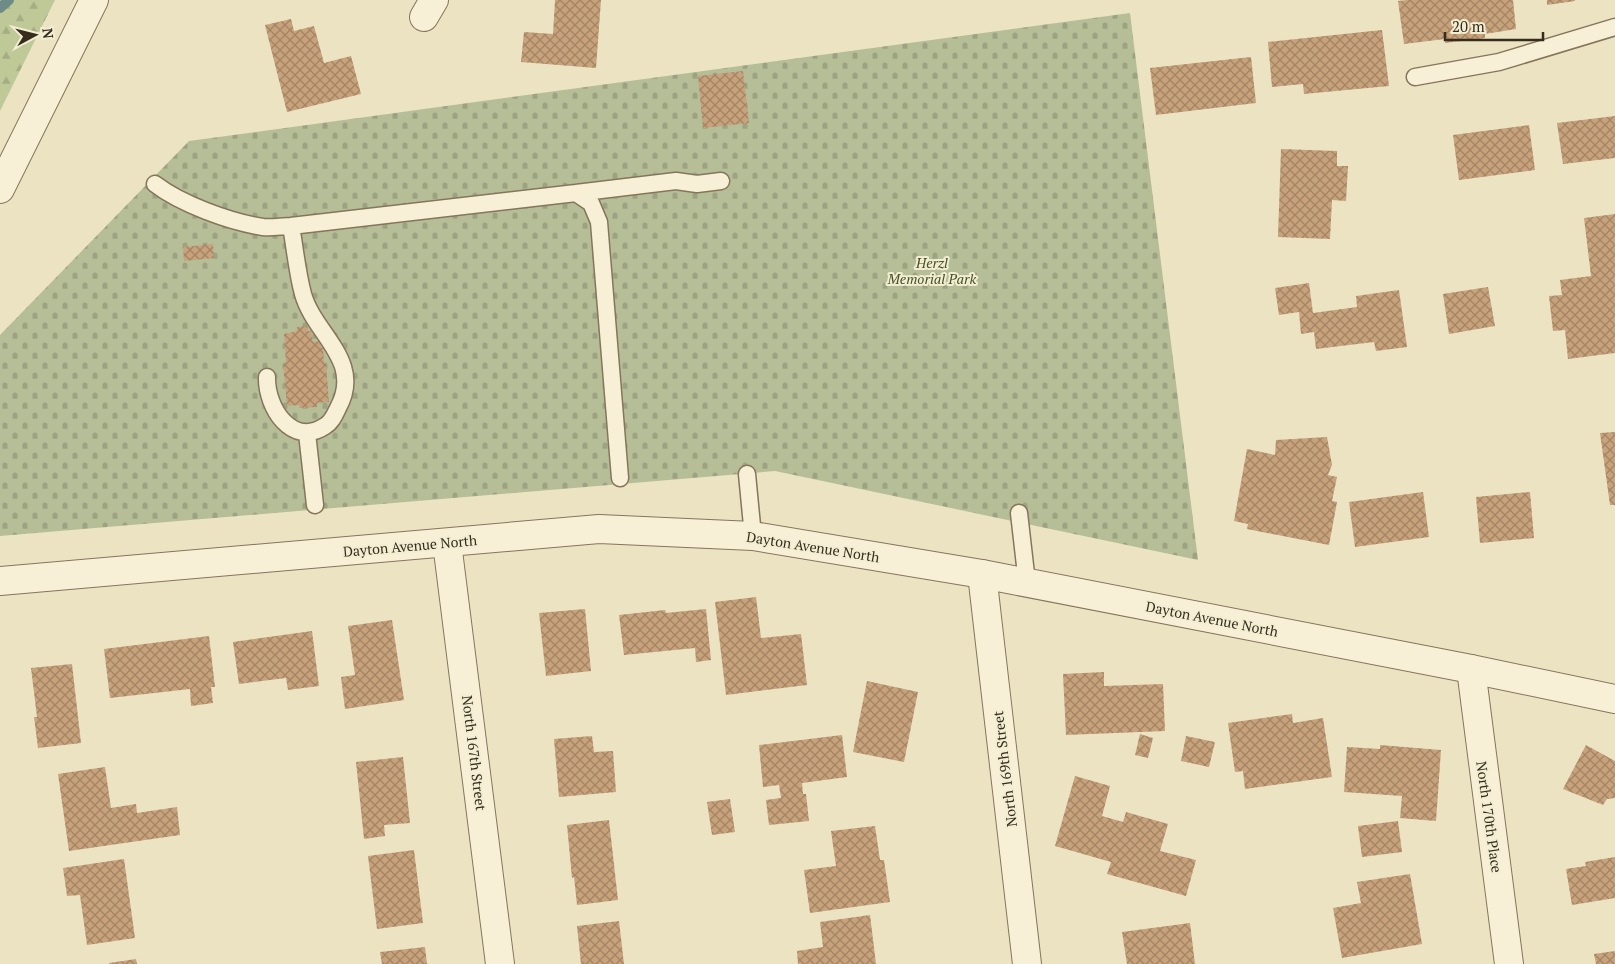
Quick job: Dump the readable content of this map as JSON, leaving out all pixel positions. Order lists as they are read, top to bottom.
{
  "streets": {
    "street": [
      "Dayton Avenue North",
      "North 167th Street",
      "North 169th Street",
      "North 170th Place"
    ]
  },
  "crossings": [
    ["Dayton Avenue North", "North 167th Street"],
    ["Dayton Avenue North", "North 169th Street"],
    ["Dayton Avenue North", "North 170th Place"]
  ],
  "parks": ["Herzl Memorial Park"],
  "scale_bar": "20 m",
  "north": "right"
}
